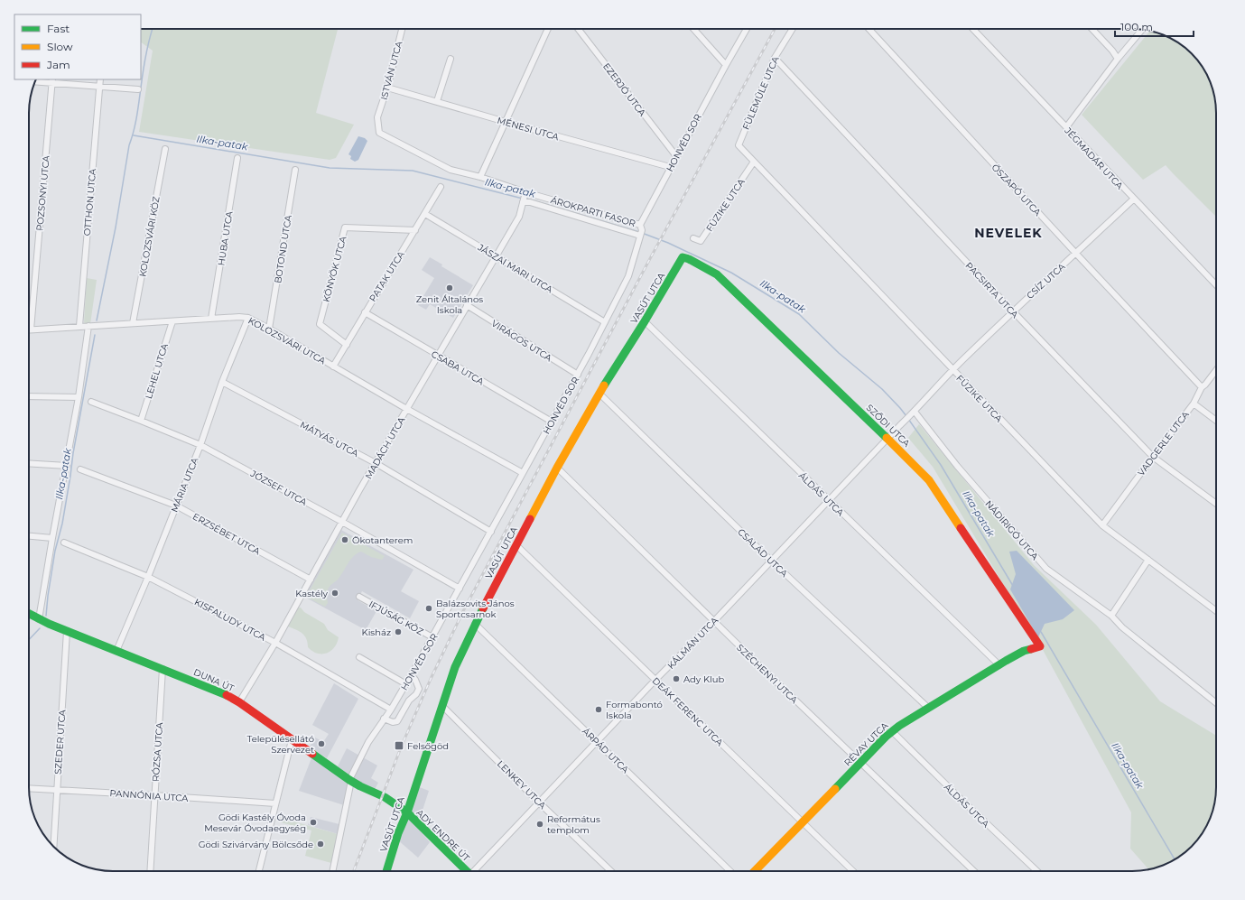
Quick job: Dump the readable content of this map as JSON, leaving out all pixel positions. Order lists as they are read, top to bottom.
{
  "streets": {
    "street": [
      "ISTVÁN UTCA",
      "EZERJÓ UTCA",
      "FÜLEMÜLE UTCA",
      "MÉNESI UTCA",
      "HONVÉD SOR",
      "JÉGMADÁR UTCA",
      "ŐSZAPÓ UTCA",
      "POZSONYI UTCA",
      "OTTHON UTCA",
      "FÜZIKE UTCA",
      "ÁROKPARTI FASOR",
      "KOLOZSVÁRI KÖZ",
      "HUBA UTCA",
      "BOTOND UTCA",
      "JÁSZAI MARI UTCA",
      "KÖNYÖK UTCA",
      "PATAK UTCA",
      "CSÍZ UTCA",
      "PACSIRTA UTCA",
      "VASÚT UTCA",
      "KOLOZSVÁRI UTCA",
      "VIRÁGOS UTCA",
      "CSABA UTCA",
      "LEHEL UTCA",
      "SZŐDI UTCA",
      "MÁTYÁS UTCA",
      "VADGERLE UTCA",
      "MADÁCH UTCA",
      "MÁRIA UTCA",
      "JÓZSEF UTCA",
      "ÁLDÁS UTCA",
      "NÁDIRIGÓ UTCA",
      "ERZSÉBET UTCA",
      "CSALÁD UTCA",
      "IFJÚSÁG KÖZ",
      "KISFALUDY UTCA",
      "KÁLMÁN UTCA",
      "SZÉCHENYI UTCA",
      "DUNA ÚT",
      "DEÁK FERENC UTCA",
      "SZEDER UTCA",
      "RÉVAY UTCA",
      "ÁRPÁD UTCA",
      "RÓZSA UTCA",
      "LENKEY UTCA",
      "PANNÓNIA UTCA",
      "ADY ENDRE ÚT"
    ]
  },
  "crossings": [
    ["ISTVÁN UTCA", "MÉNESI UTCA"],
    ["ISTVÁN UTCA", "ÁROKPARTI FASOR"],
    ["EZERJÓ UTCA", "HONVÉD SOR"],
    ["FÜLEMÜLE UTCA", "FÜZIKE UTCA"],
    ["FÜLEMÜLE UTCA", "PACSIRTA UTCA"],
    ["MÉNESI UTCA", "HONVÉD SOR"],
    ["HONVÉD SOR", "ÁROKPARTI FASOR"],
    ["HONVÉD SOR", "JÁSZAI MARI UTCA"],
    ["HONVÉD SOR", "KOLOZSVÁRI UTCA"],
    ["HONVÉD SOR", "VIRÁGOS UTCA"],
    ["HONVÉD SOR", "CSABA UTCA"],
    ["HONVÉD SOR", "MÁTYÁS UTCA"],
    ["HONVÉD SOR", "JÓZSEF UTCA"],
    ["HONVÉD SOR", "IFJÚSÁG KÖZ"],
    ["HONVÉD SOR", "KISFALUDY UTCA"],
    ["HONVÉD SOR", "DUNA ÚT"],
    ["JÉGMADÁR UTCA", "CSÍZ UTCA"],
    ["ŐSZAPÓ UTCA", "CSÍZ UTCA"],
    ["ŐSZAPÓ UTCA", "VADGERLE UTCA"],
    ["POZSONYI UTCA", "KOLOZSVÁRI UTCA"],
    ["OTTHON UTCA", "KOLOZSVÁRI UTCA"],
    ["FÜZIKE UTCA", "CSÍZ UTCA"],
    ["FÜZIKE UTCA", "VADGERLE UTCA"],
    ["ÁROKPARTI FASOR", "MADÁCH UTCA"],
    ["KOLOZSVÁRI KÖZ", "KOLOZSVÁRI UTCA"],
    ["HUBA UTCA", "KOLOZSVÁRI UTCA"],
    ["BOTOND UTCA", "KOLOZSVÁRI UTCA"],
    ["JÁSZAI MARI UTCA", "PATAK UTCA"],
    ["JÁSZAI MARI UTCA", "MADÁCH UTCA"],
    ["KÖNYÖK UTCA", "PATAK UTCA"],
    ["PATAK UTCA", "KOLOZSVÁRI UTCA"],
    ["PATAK UTCA", "CSABA UTCA"],
    ["CSÍZ UTCA", "PACSIRTA UTCA"],
    ["CSÍZ UTCA", "NÁDIRIGÓ UTCA"],
    ["CSÍZ UTCA", "KÁLMÁN UTCA"],
    ["PACSIRTA UTCA", "VADGERLE UTCA"],
    ["VASÚT UTCA", "SZŐDI UTCA"],
    ["VASÚT UTCA", "ÁLDÁS UTCA"],
    ["VASÚT UTCA", "CSALÁD UTCA"],
    ["VASÚT UTCA", "SZÉCHENYI UTCA"],
    ["VASÚT UTCA", "DEÁK FERENC UTCA"],
    ["VASÚT UTCA", "ÁRPÁD UTCA"],
    ["VASÚT UTCA", "LENKEY UTCA"],
    ["VASÚT UTCA", "ADY ENDRE ÚT"],
    ["KOLOZSVÁRI UTCA", "LEHEL UTCA"],
    ["KOLOZSVÁRI UTCA", "MADÁCH UTCA"],
    ["KOLOZSVÁRI UTCA", "MÁRIA UTCA"],
    ["VIRÁGOS UTCA", "MADÁCH UTCA"],
    ["CSABA UTCA", "MADÁCH UTCA"],
    ["LEHEL UTCA", "JÓZSEF UTCA"],
    ["SZŐDI UTCA", "KÁLMÁN UTCA"],
    ["SZŐDI UTCA", "RÉVAY UTCA"],
    ["MÁTYÁS UTCA", "MADÁCH UTCA"],
    ["MÁTYÁS UTCA", "MÁRIA UTCA"],
    ["MADÁCH UTCA", "JÓZSEF UTCA"],
    ["MADÁCH UTCA", "ERZSÉBET UTCA"],
    ["MADÁCH UTCA", "KISFALUDY UTCA"],
    ["MADÁCH UTCA", "DUNA ÚT"],
    ["MÁRIA UTCA", "JÓZSEF UTCA"],
    ["MÁRIA UTCA", "ERZSÉBET UTCA"],
    ["MÁRIA UTCA", "KISFALUDY UTCA"],
    ["MÁRIA UTCA", "DUNA ÚT"],
    ["ÁLDÁS UTCA", "KÁLMÁN UTCA"],
    ["ÁLDÁS UTCA", "RÉVAY UTCA"],
    ["NÁDIRIGÓ UTCA", "KÁLMÁN UTCA"],
    ["CSALÁD UTCA", "KÁLMÁN UTCA"],
    ["CSALÁD UTCA", "RÉVAY UTCA"],
    ["KÁLMÁN UTCA", "SZÉCHENYI UTCA"],
    ["KÁLMÁN UTCA", "DEÁK FERENC UTCA"],
    ["KÁLMÁN UTCA", "ÁRPÁD UTCA"],
    ["KÁLMÁN UTCA", "LENKEY UTCA"],
    ["SZÉCHENYI UTCA", "RÉVAY UTCA"],
    ["DUNA ÚT", "SZEDER UTCA"],
    ["DUNA ÚT", "RÓZSA UTCA"],
    ["DUNA ÚT", "ADY ENDRE ÚT"],
    ["DEÁK FERENC UTCA", "RÉVAY UTCA"],
    ["SZEDER UTCA", "PANNÓNIA UTCA"],
    ["RÓZSA UTCA", "PANNÓNIA UTCA"]
  ],
  "districts": ["NEVELEK"],
  "water": ["Ilka-patak"],
  "places": {
    "other": [
      "Zenit Általános Iskola",
      "Ökotanterem",
      "Kastély",
      "Balázsovits János Sportcsarnok",
      "Kisház",
      "Ady Klub",
      "Formabontó Iskola",
      "Településellátó Szervezet",
      "Gödi Kastély Óvoda Mesevár Óvodaegység",
      "Református templom",
      "Gödi Szivárvány Bölcsőde"
    ],
    "transit": ["Felsőgöd"]
  },
  "legend": ["Fast", "Slow", "Jam"],
  "scale_bar": "100 m"
}
